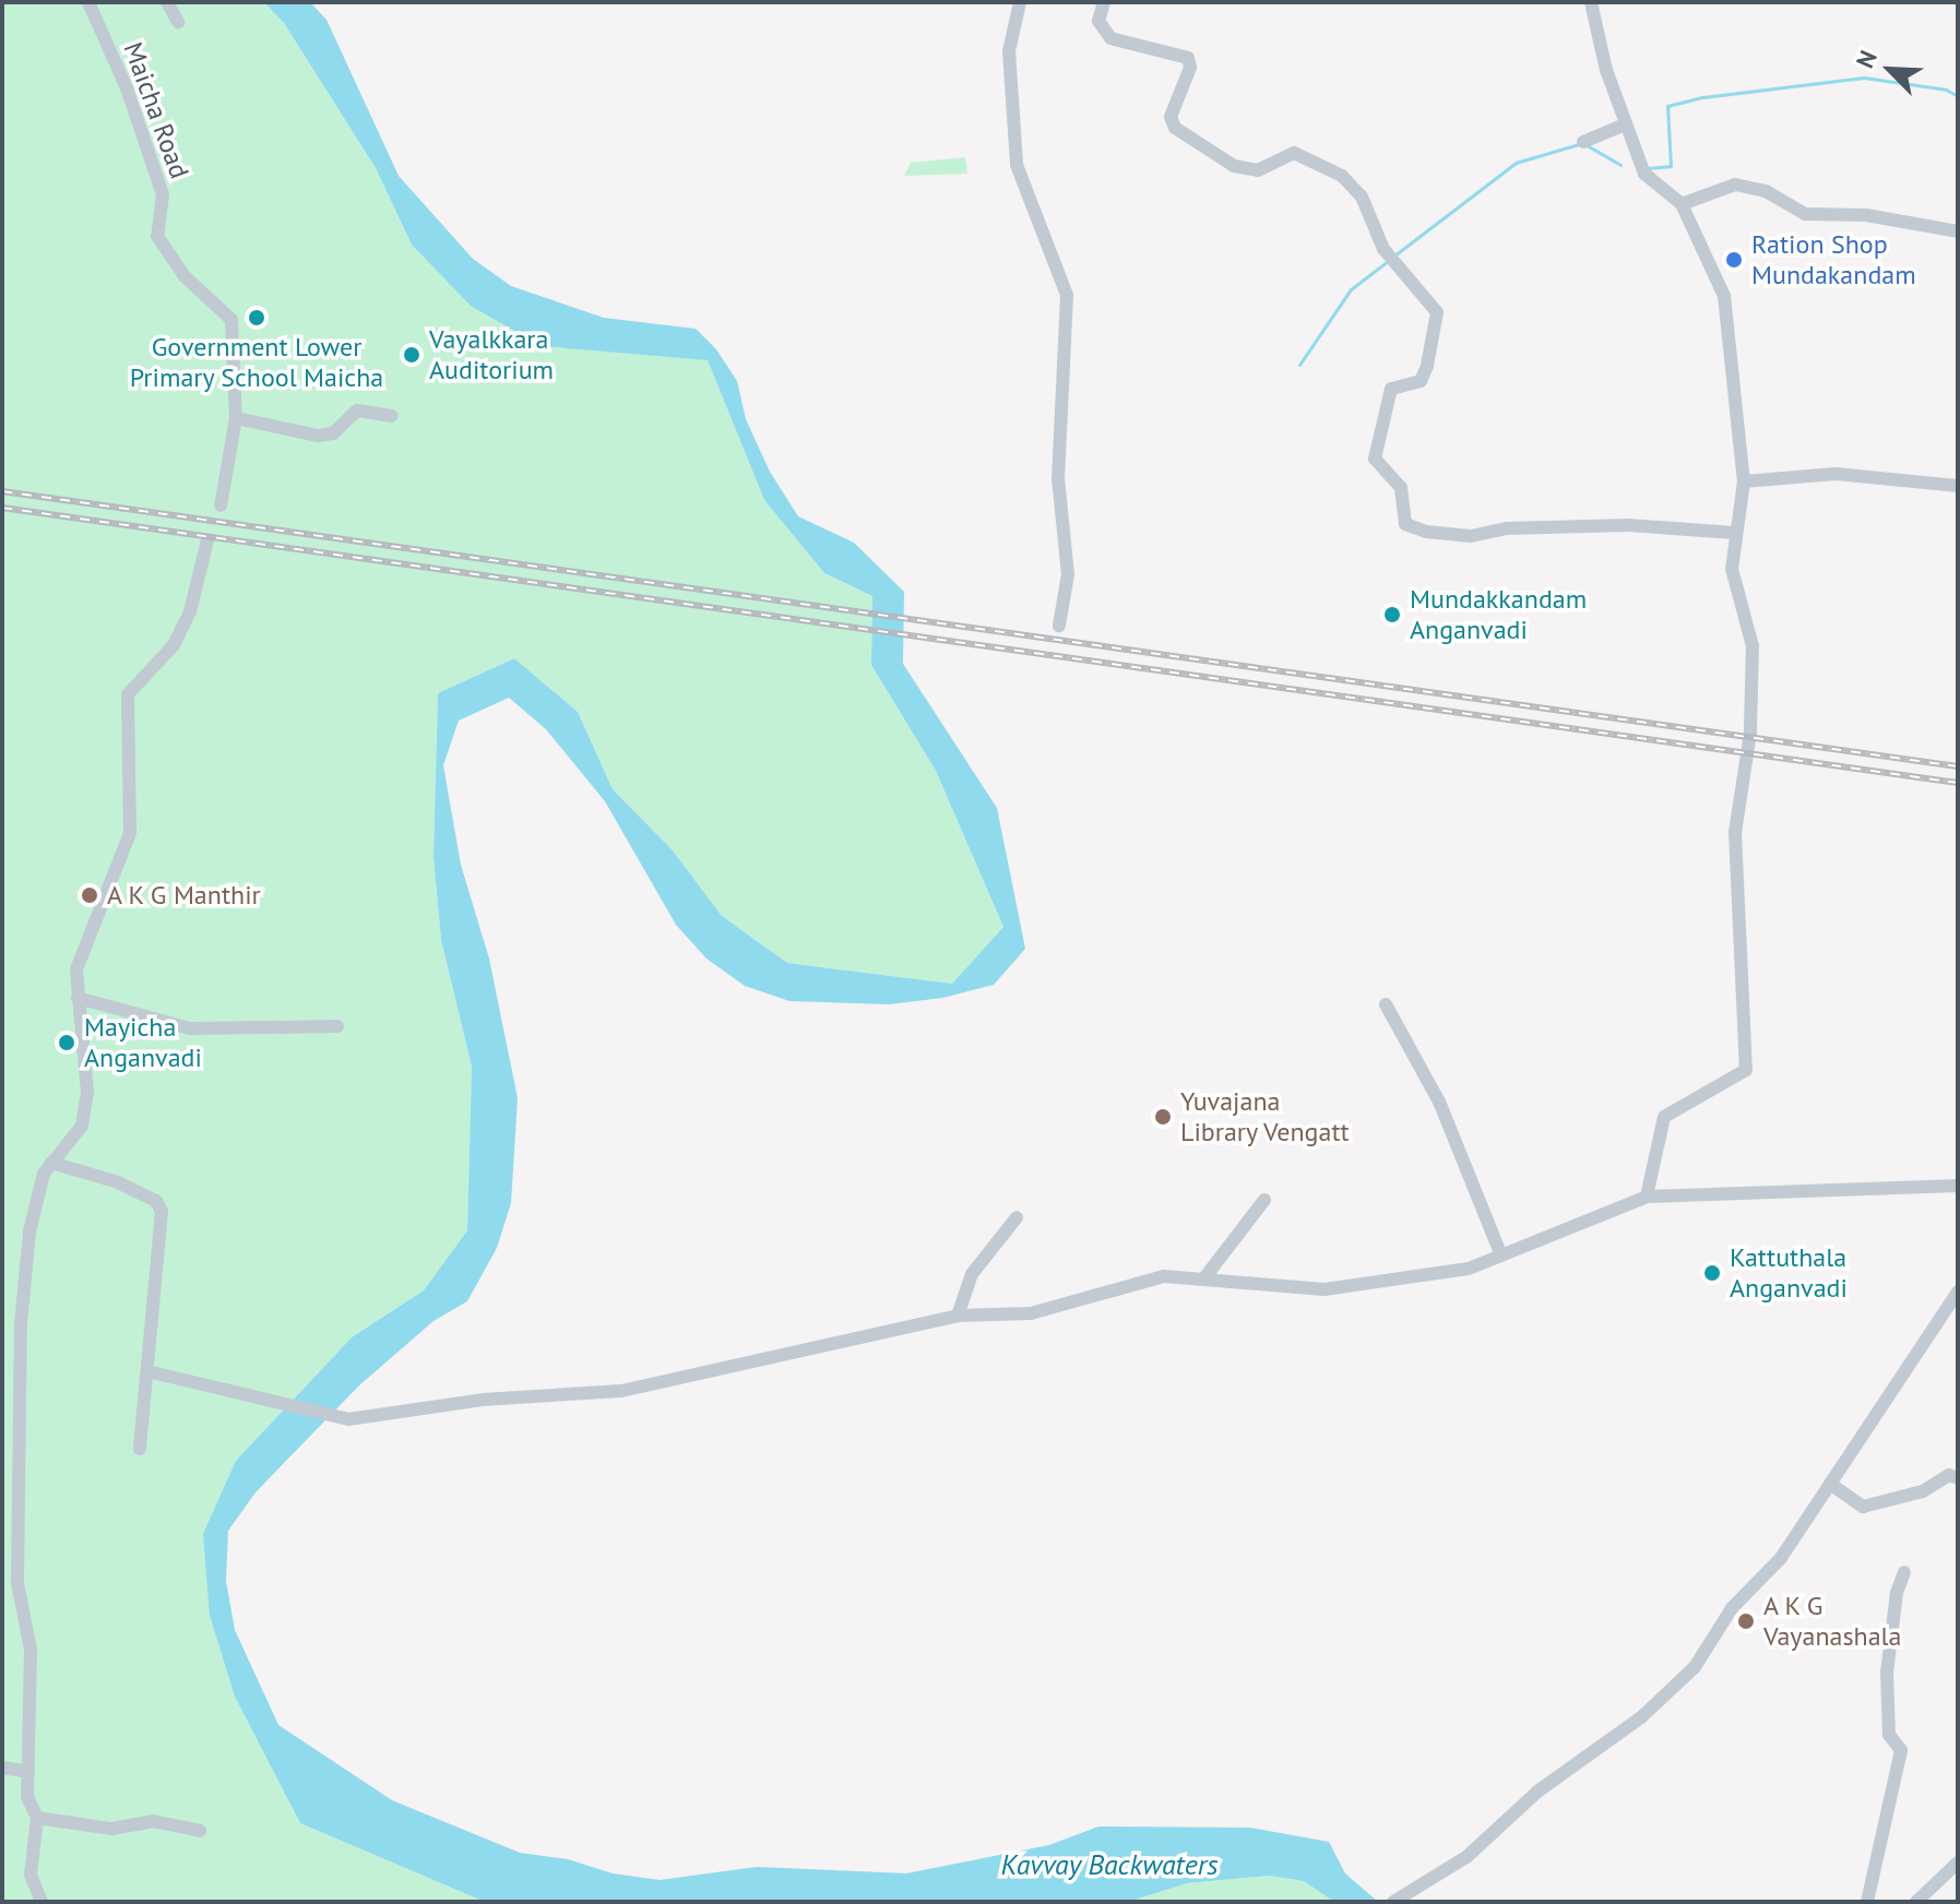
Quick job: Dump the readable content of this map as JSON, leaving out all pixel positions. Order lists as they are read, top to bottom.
{
  "streets": {
    "street": ["Maicha Road"]
  },
  "water": ["Kavvay Backwaters"],
  "places": [
    "Ration Shop Mundakandam",
    "Government Lower Primary School Maicha",
    "Vayalkkara Auditorium",
    "Mundakkandam Anganvadi",
    "A K G Manthir",
    "Mayicha Anganvadi",
    "Yuvajana Library Vengatt",
    "Kattuthala Anganvadi",
    "A K G Vayanashala"
  ],
  "north": "top left"
}
